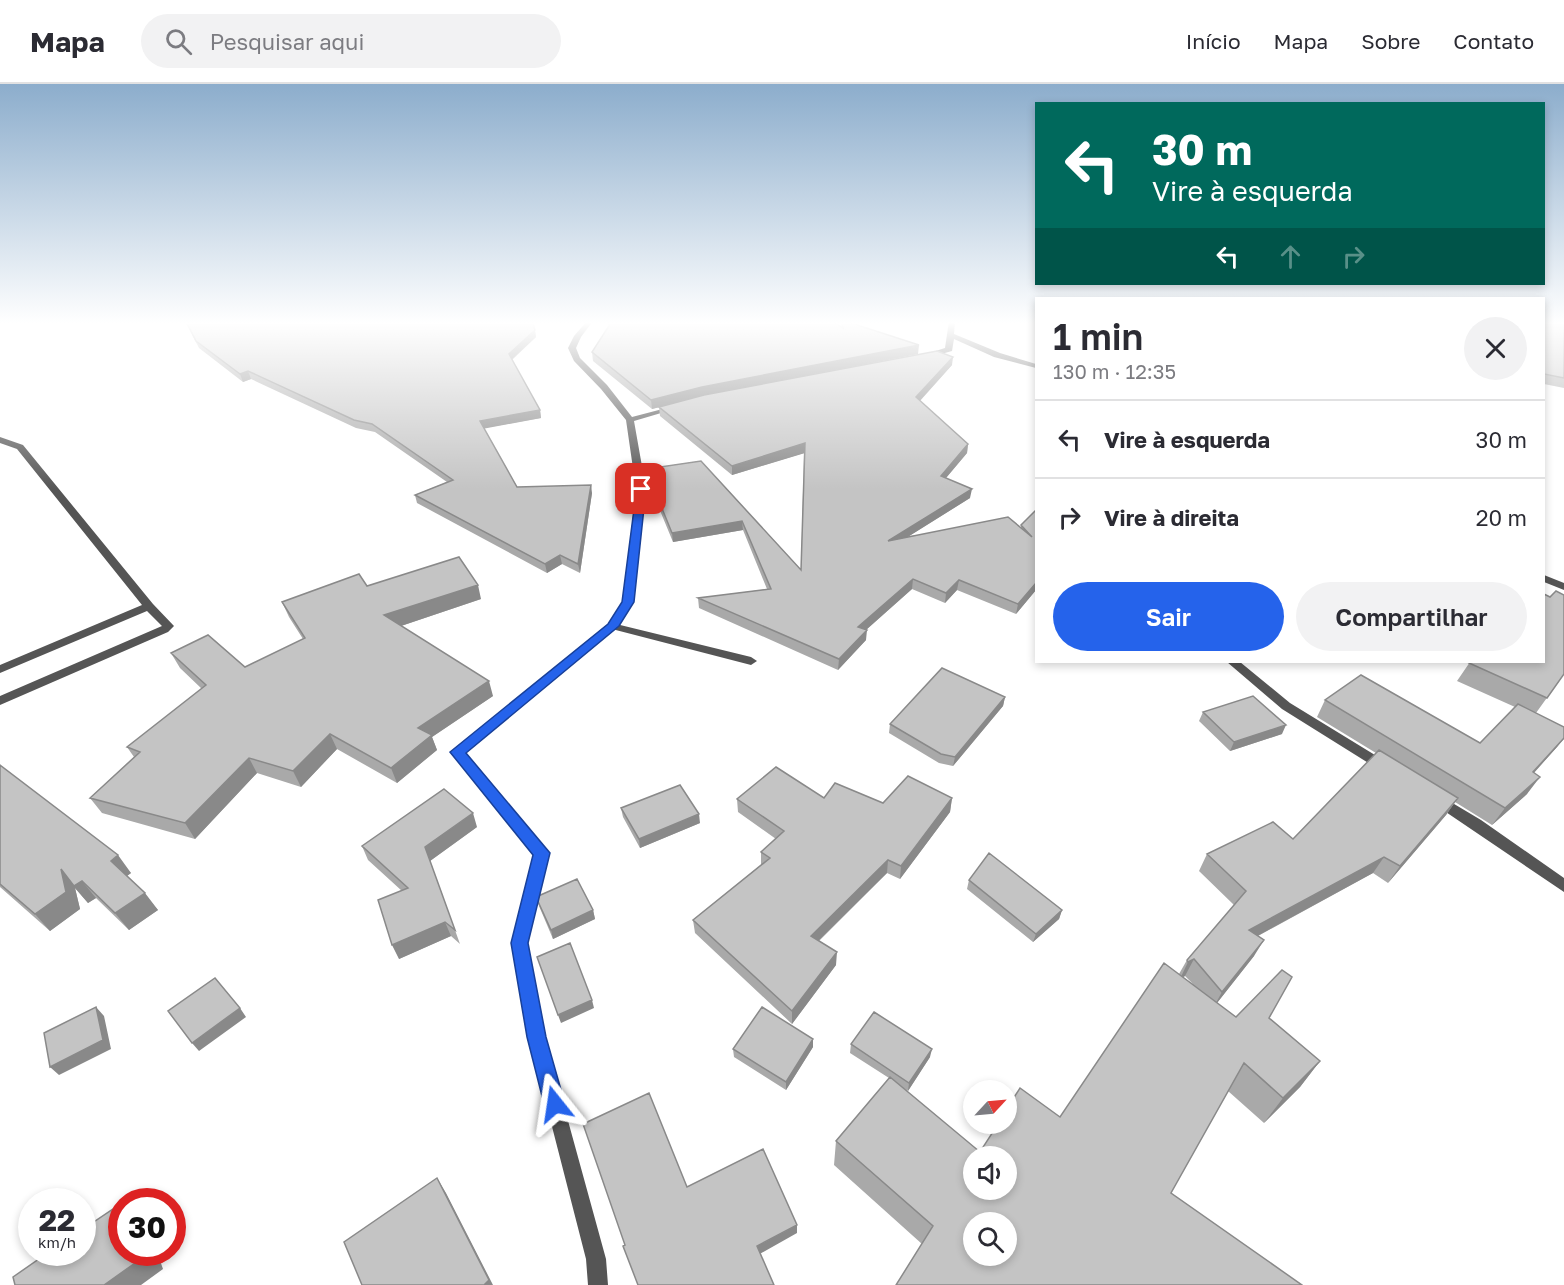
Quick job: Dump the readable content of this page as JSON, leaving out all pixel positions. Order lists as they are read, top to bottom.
{
  "north": "top right",
  "page": {
    "header": "Mapa",
    "search": "Pesquisar aqui",
    "nav": [
      "Início",
      "Mapa",
      "Sobre",
      "Contato"
    ],
    "turn": ["30 m", "Vire à esquerda"],
    "heading": ["1 min", "130 m · 12:35"],
    "list": [
      {
        "name": "Vire à esquerda",
        "value": "30 m"
      },
      {
        "name": "Vire à direita",
        "value": "20 m"
      }
    ],
    "buttons": ["Sair", "Compartilhar"],
    "speed": "22 km/h",
    "limit": "30"
  }
}
